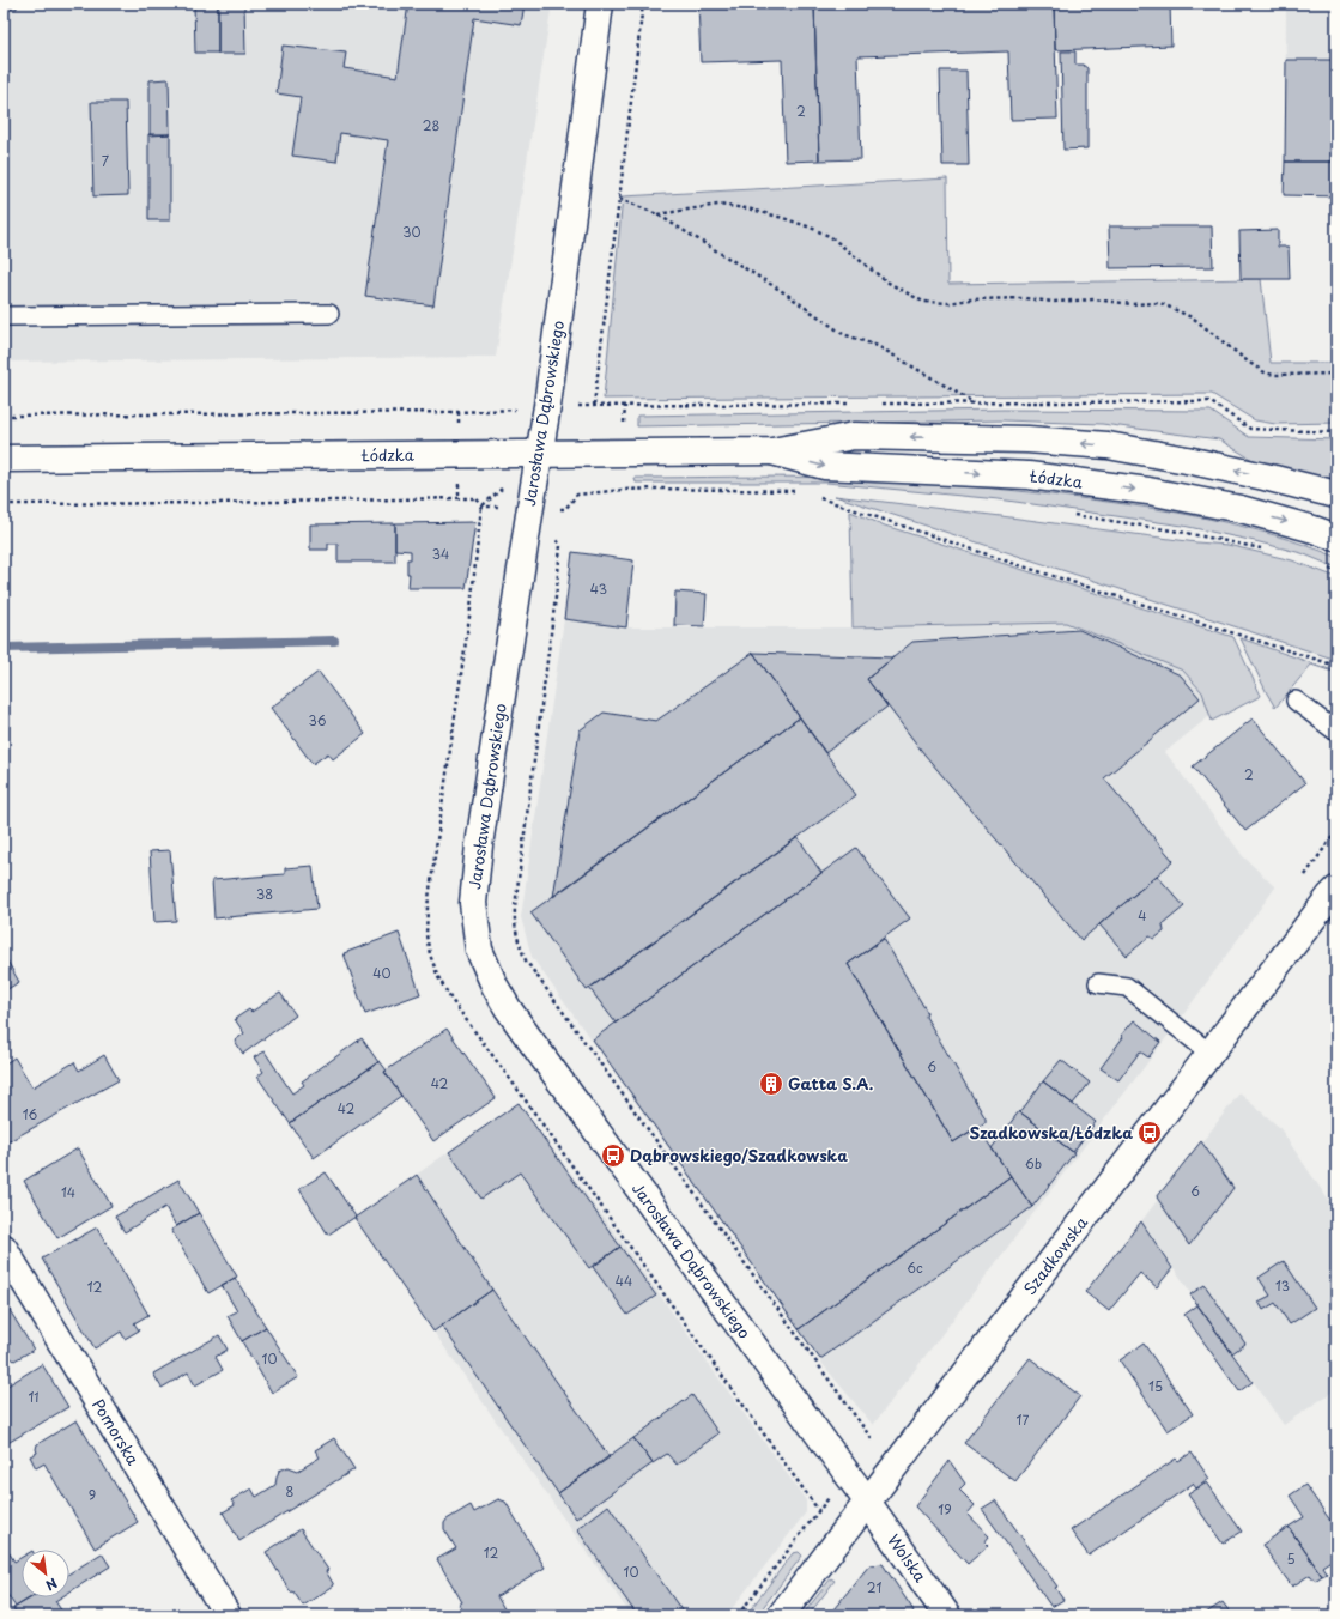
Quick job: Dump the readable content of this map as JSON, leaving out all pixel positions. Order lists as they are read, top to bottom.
{
  "streets": {
    "street": [
      "Jarosława Dąbrowskiego",
      "Łódzka",
      "Szadkowska",
      "Pomorska",
      "Wolska"
    ]
  },
  "crossings": [
    ["Jarosława Dąbrowskiego", "Łódzka"],
    ["Jarosława Dąbrowskiego", "Szadkowska"],
    ["Jarosława Dąbrowskiego", "Wolska"],
    ["Szadkowska", "Wolska"]
  ],
  "places": {
    "building": ["Gatta S.A."],
    "bus stop": ["Szadkowska/Łódzka", "Dąbrowskiego/Szadkowska"]
  },
  "house_numbers": [
    "2",
    "28",
    "7",
    "30",
    "34",
    "43",
    "36",
    "2",
    "38",
    "4",
    "40",
    "6",
    "42",
    "42",
    "16",
    "6b",
    "6",
    "14",
    "6c",
    "44",
    "13",
    "12",
    "10",
    "15",
    "11",
    "17",
    "8",
    "9",
    "19",
    "12",
    "5",
    "10",
    "21"
  ],
  "north": "bottom right"
}
